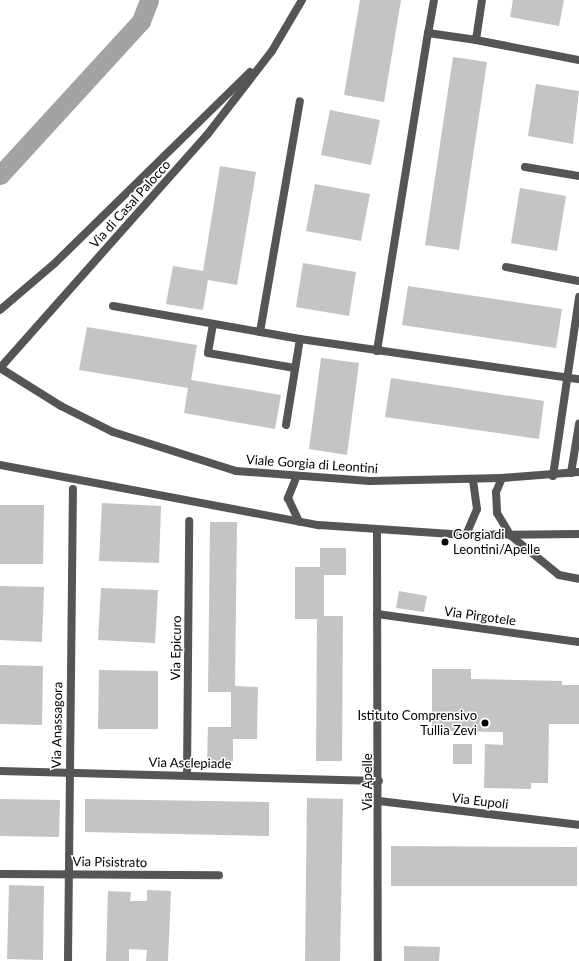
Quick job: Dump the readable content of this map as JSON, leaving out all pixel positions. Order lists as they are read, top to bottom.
{
  "streets": {
    "street": [
      "Via di Casal Palocco",
      "Viale Gorgia di Leontini",
      "Via Pirgotele",
      "Via Epicuro",
      "Via Anassagora",
      "Via Asclepiade",
      "Via Apelle",
      "Via Eupoli",
      "Via Pisistrato"
    ]
  },
  "crossings": [
    ["Via di Casal Palocco", "Viale Gorgia di Leontini"],
    ["Via Pirgotele", "Via Apelle"],
    ["Via Epicuro", "Via Asclepiade"],
    ["Via Anassagora", "Via Asclepiade"],
    ["Via Anassagora", "Via Pisistrato"],
    ["Via Asclepiade", "Via Apelle"],
    ["Via Apelle", "Via Eupoli"]
  ],
  "places": ["Gorgia di Leontini/Apelle", "Istituto Comprensivo Tullia Zevi"]
}
